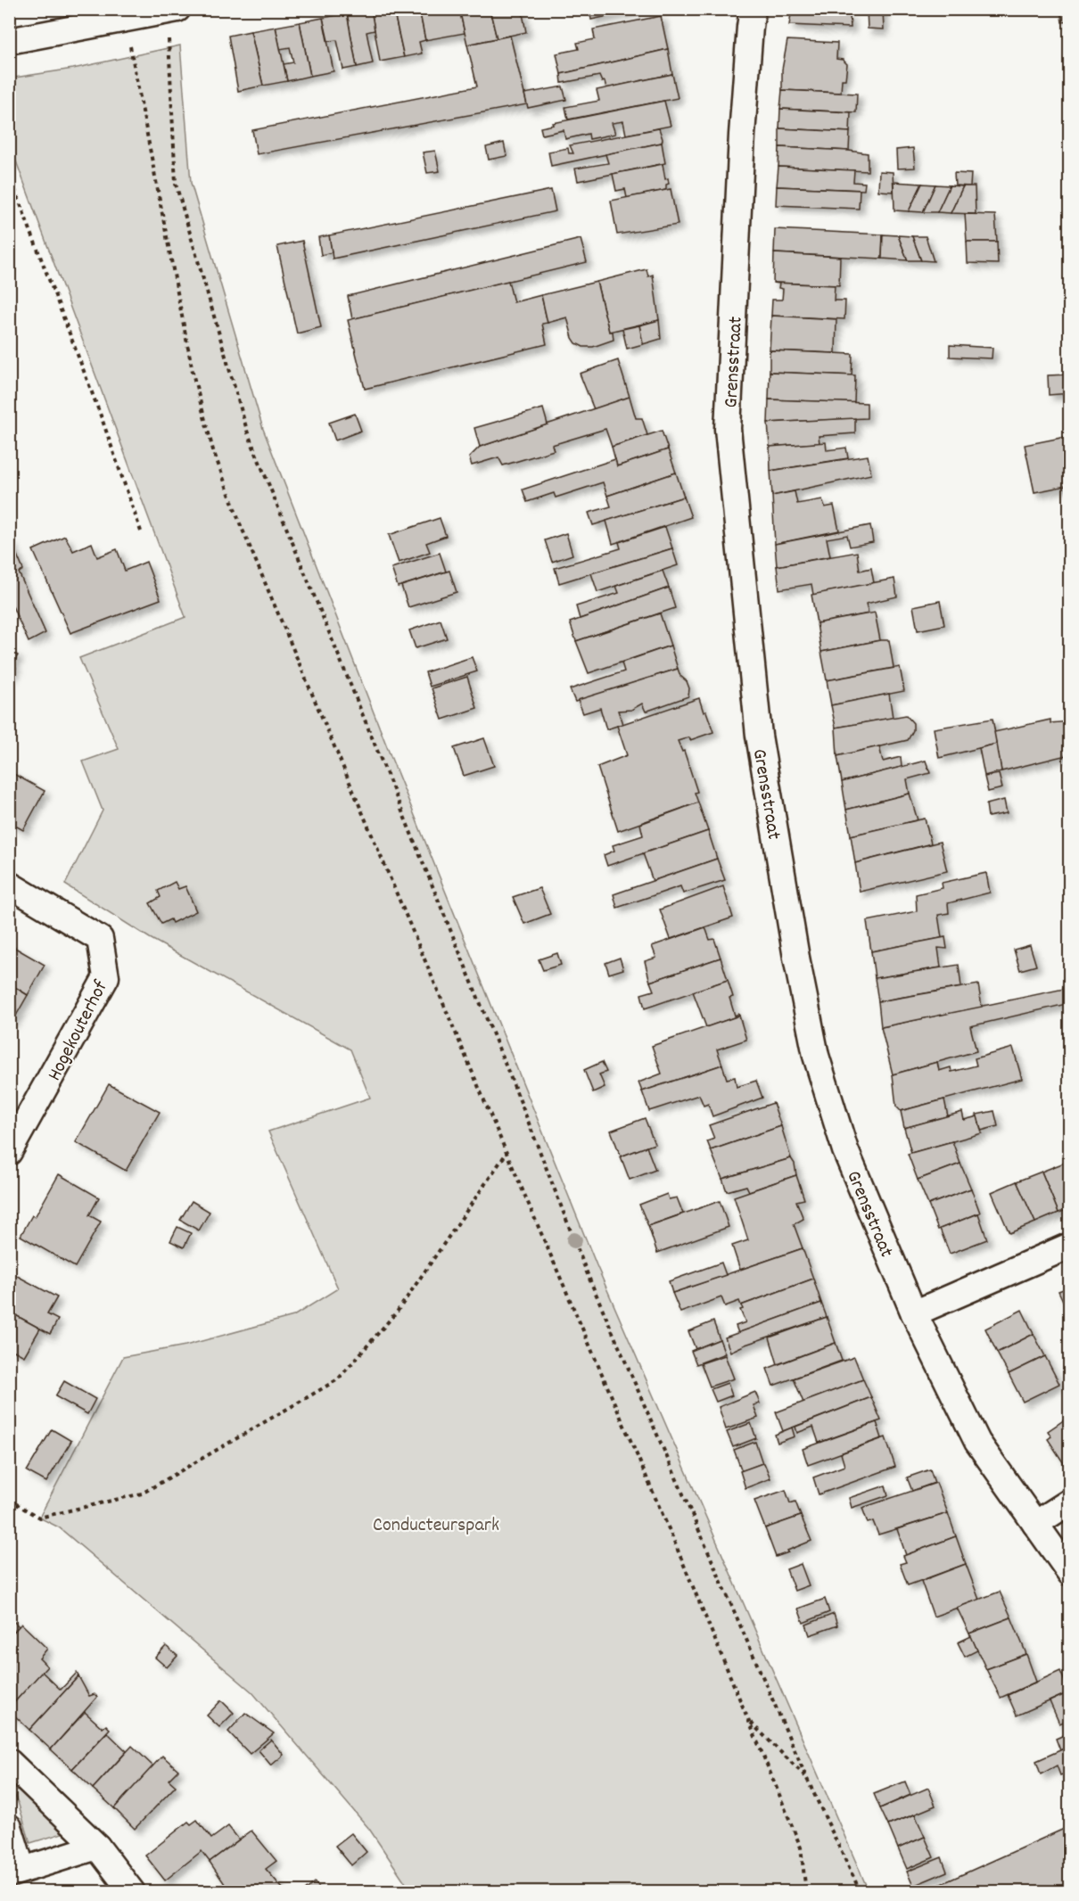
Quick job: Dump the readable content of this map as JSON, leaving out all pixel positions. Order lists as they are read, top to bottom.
{
  "streets": {
    "street": ["Grensstraat", "Hogekouterhof"]
  },
  "parks": ["Conducteurspark"]
}
